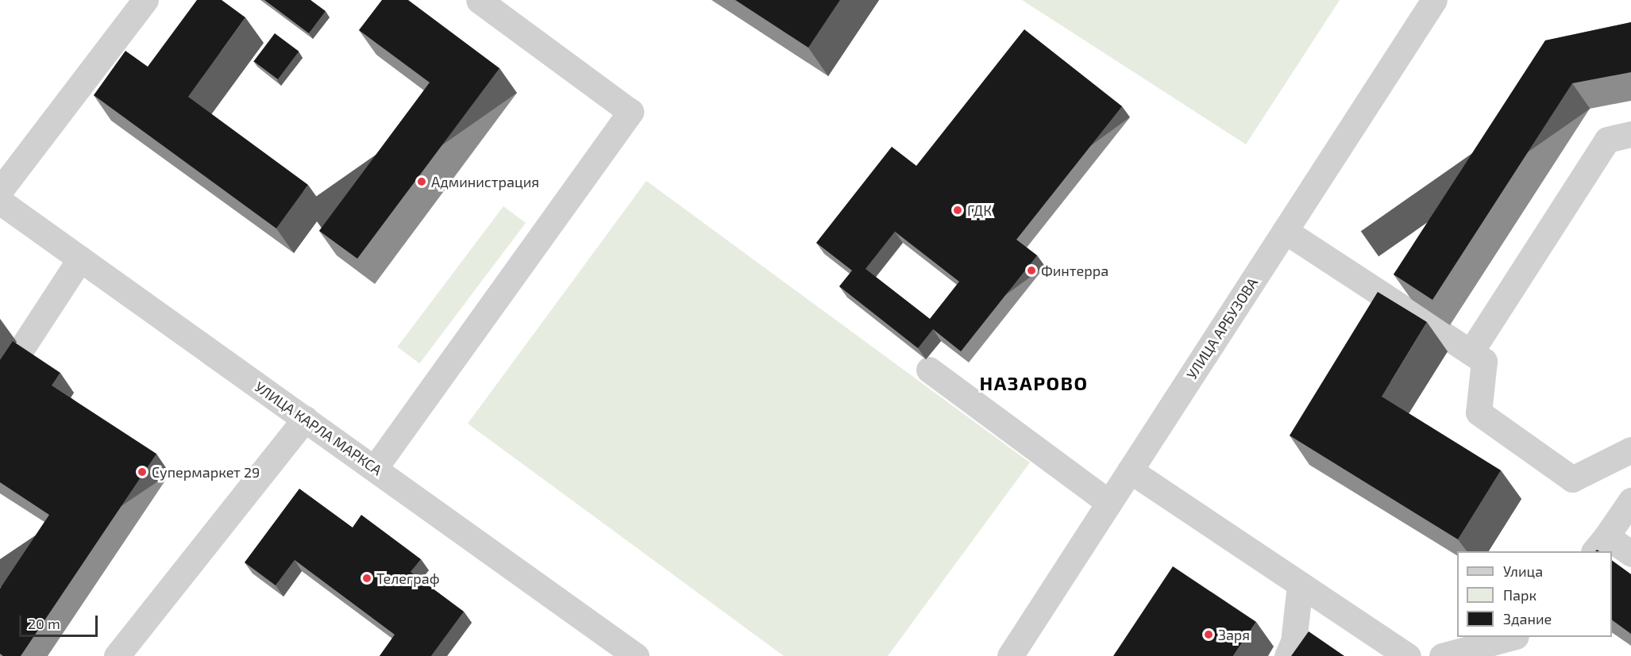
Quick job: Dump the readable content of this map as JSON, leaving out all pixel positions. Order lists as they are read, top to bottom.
{
  "streets": {
    "street": ["УЛИЦА АРБУЗОВА", "УЛИЦА КАРЛА МАРКСА"]
  },
  "districts": ["НАЗАРОВО"],
  "places": [
    "Администрация",
    "ГДК",
    "Финтерра",
    "Супермаркет 29",
    "Телеграф",
    "Заря"
  ],
  "legend": ["Улица", "Парк", "Здание"],
  "scale_bar": "20 m"
}
